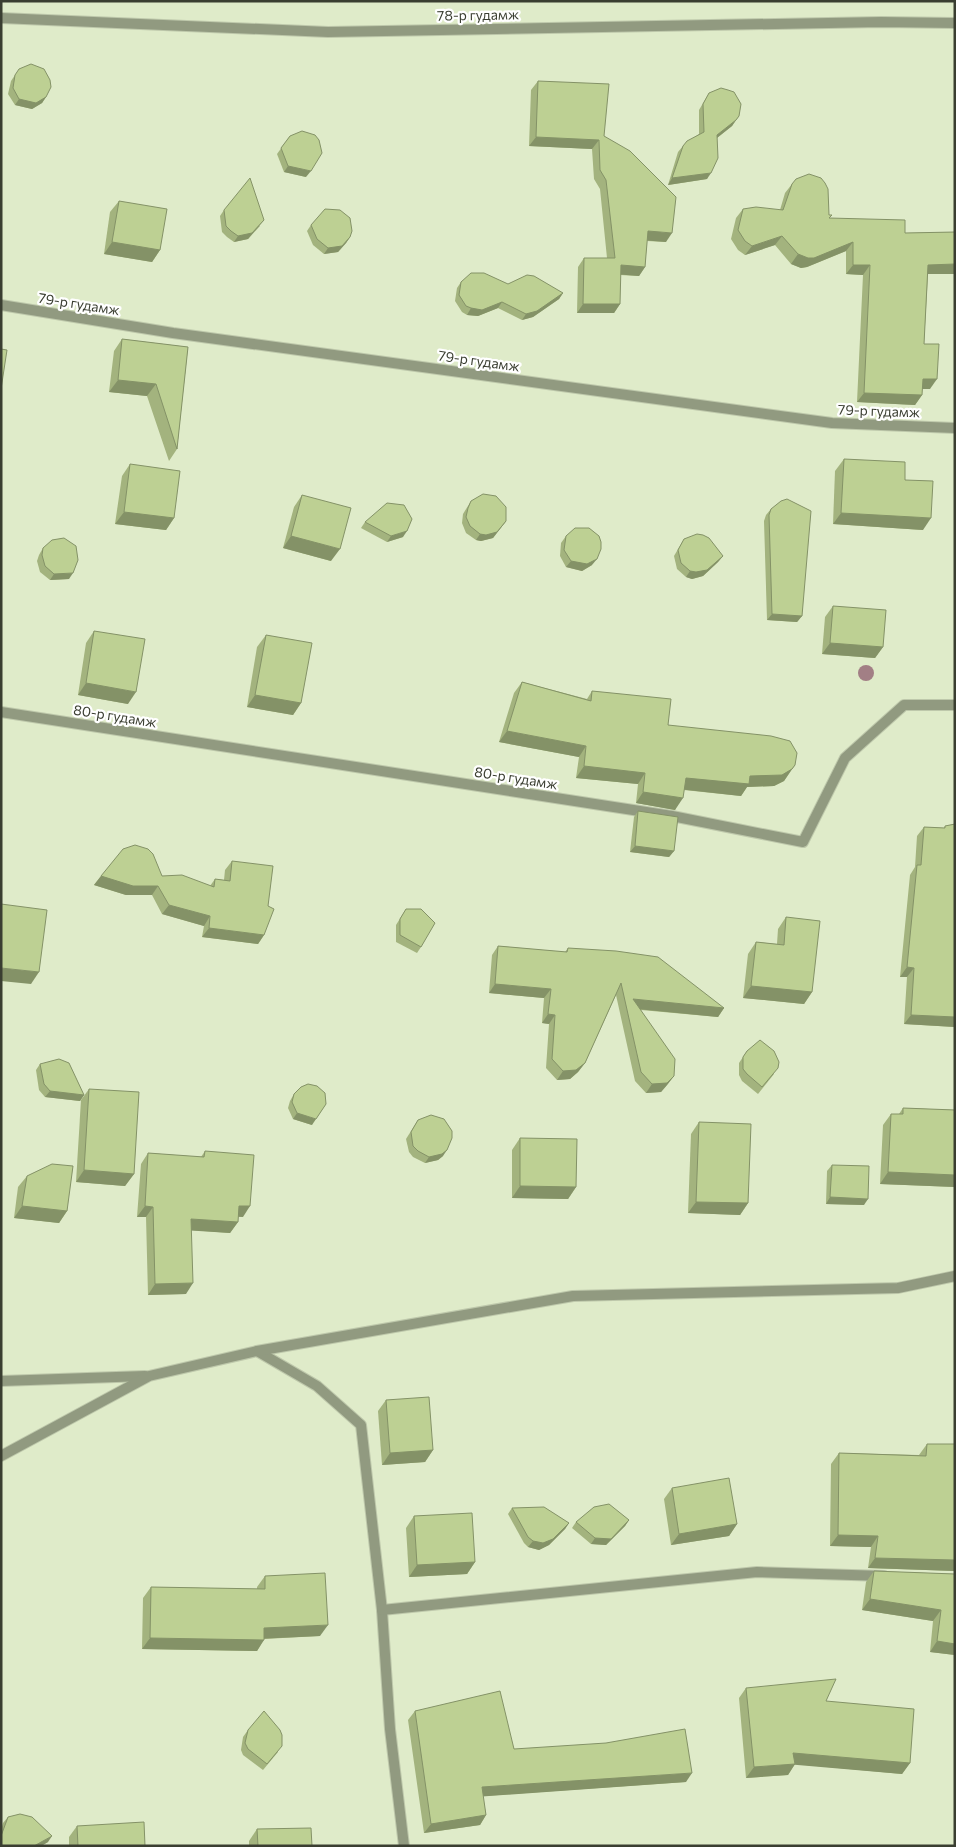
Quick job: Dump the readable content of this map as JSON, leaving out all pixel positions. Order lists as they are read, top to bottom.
{
  "streets": {
    "street": ["78-р гудамж", "79-р гудамж", "80-р гудамж"]
  }
}
